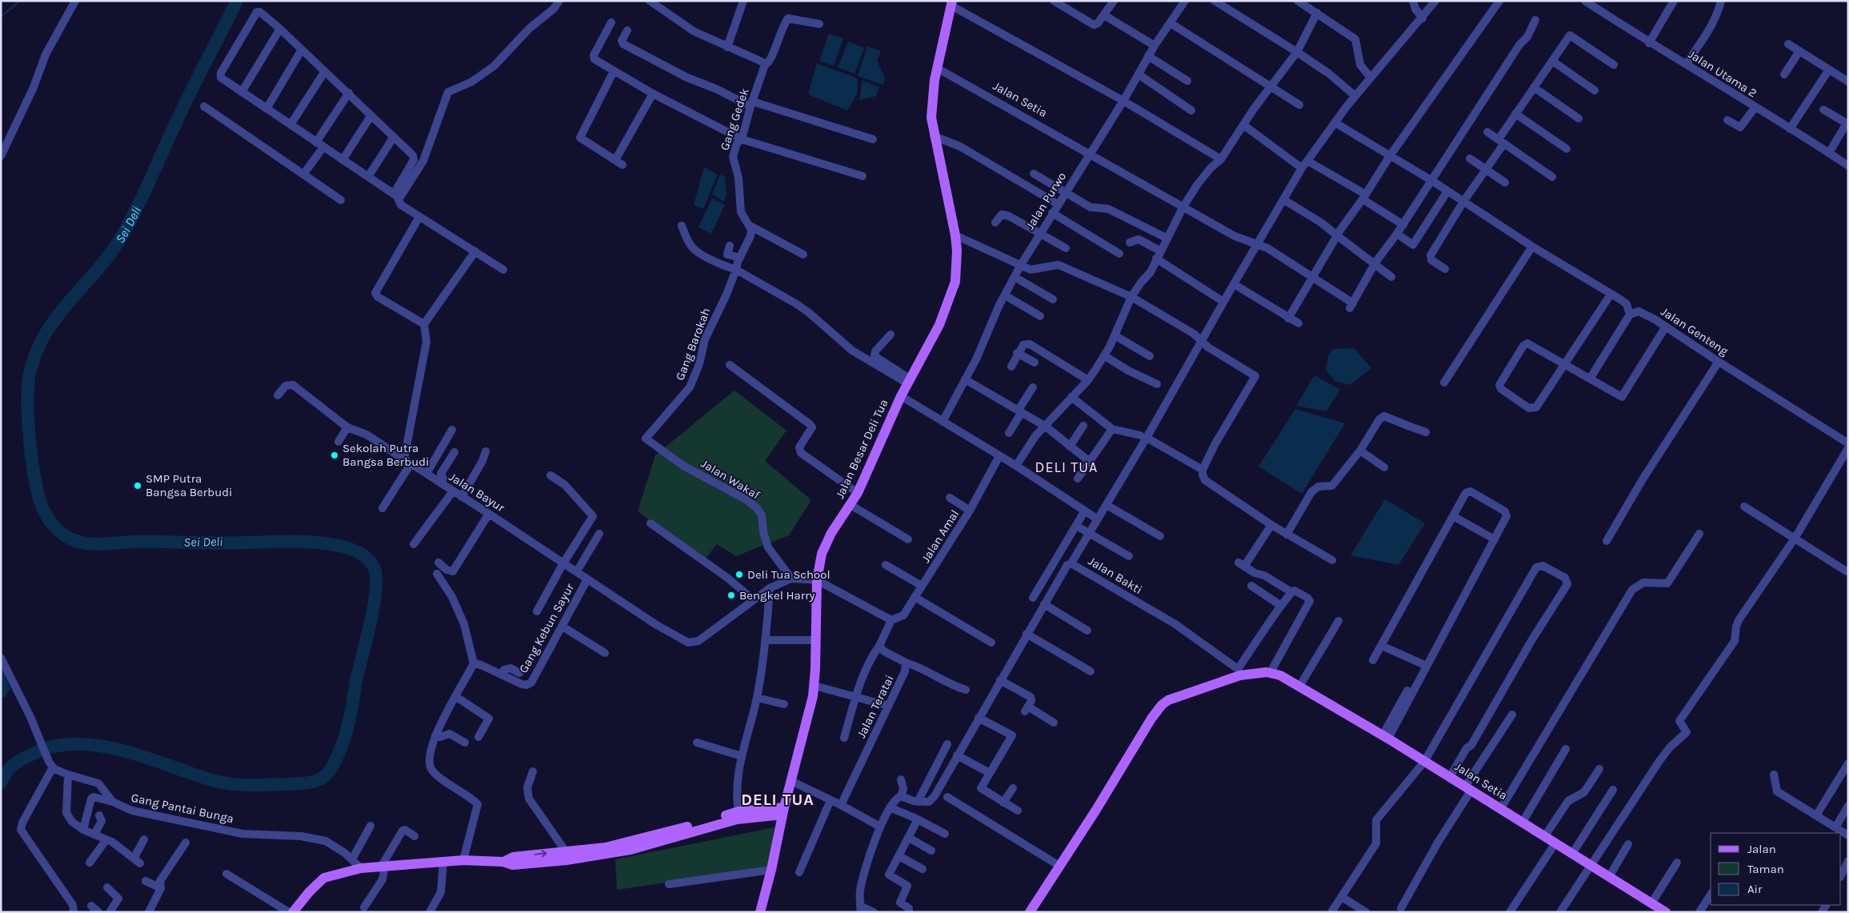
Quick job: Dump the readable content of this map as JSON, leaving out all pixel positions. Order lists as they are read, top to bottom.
{
  "streets": {
    "main road": ["Jalan Setia", "Jalan Besar Deli Tua"],
    "street": [
      "Jalan Utama 2",
      "Gang Gedek",
      "Jalan Purwo",
      "Jalan Genteng",
      "Gang Barokah",
      "Jalan Wakaf",
      "Jalan Bayur",
      "Jalan Amal",
      "Jalan Bakti",
      "Gang Kebun Sayur",
      "Jalan Teratai",
      "Gang Pantai Bunga"
    ]
  },
  "crossings": [
    ["Jalan Setia", "Jalan Purwo"],
    ["Jalan Setia", "Jalan Besar Deli Tua"],
    ["Jalan Setia", "Jalan Bakti"],
    ["Gang Barokah", "Jalan Wakaf"],
    ["Jalan Besar Deli Tua", "Jalan Bayur"],
    ["Jalan Wakaf", "Jalan Bayur"],
    ["Jalan Bayur", "Gang Kebun Sayur"]
  ],
  "districts": ["DELI TUA", "DELI TUA"],
  "water": ["Sei Deli"],
  "places": [
    "Sekolah Putra Bangsa Berbudi",
    "SMP Putra Bangsa Berbudi",
    "Deli Tua School",
    "Bengkel Harry"
  ],
  "legend": ["Jalan", "Taman", "Air"]
}
